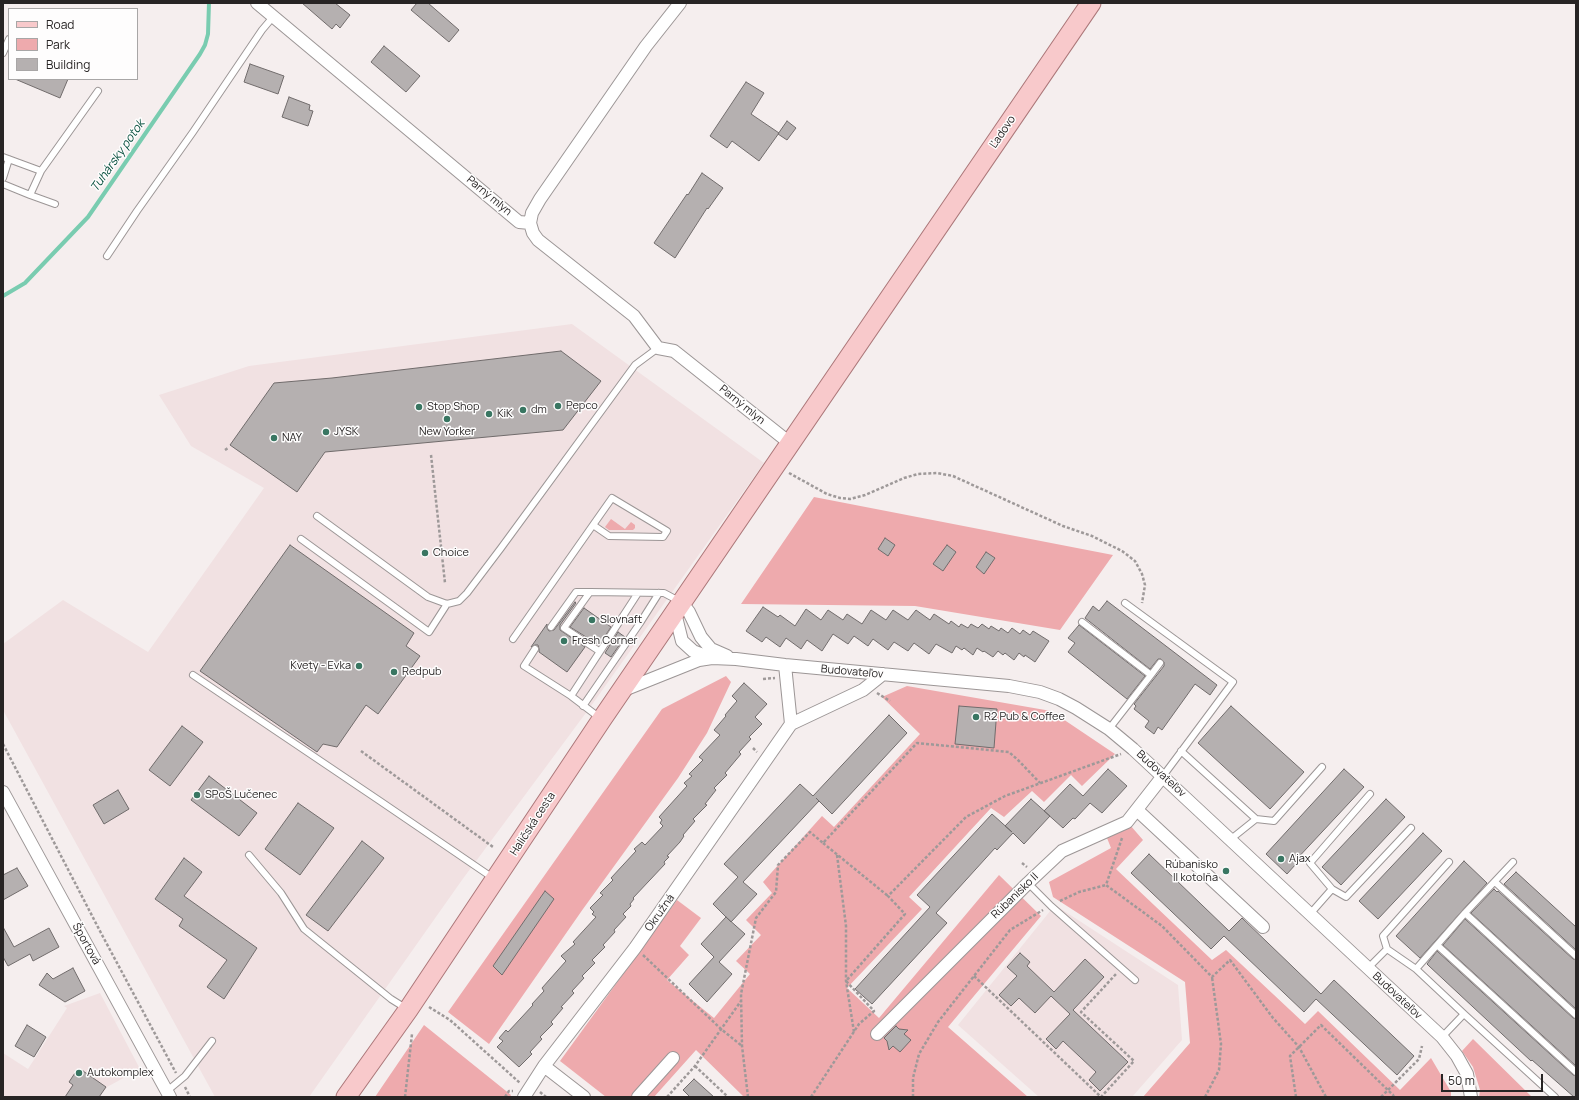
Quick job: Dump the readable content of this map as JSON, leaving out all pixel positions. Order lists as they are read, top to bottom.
{
  "streets": {
    "main road": ["Ľadovo", "Haličská cesta"],
    "street": [
      "Parný mlyn",
      "Budovateľov",
      "Rúbanisko II",
      "Okružná",
      "Športová"
    ]
  },
  "crossings": [
    ["Ľadovo", "Parný mlyn"],
    ["Ľadovo", "Haličská cesta"],
    ["Parný mlyn", "Haličská cesta"],
    ["Budovateľov", "Haličská cesta"],
    ["Budovateľov", "Rúbanisko II"]
  ],
  "water": ["Tuhársky potok"],
  "places": [
    "Pepco",
    "Stop Shop",
    "dm",
    "KiK",
    "New Yorker",
    "JYSK",
    "NAY",
    "Choice",
    "Slovnaft",
    "Fresh Corner",
    "Kvety - Evka",
    "Redpub",
    "R2 Pub & Coffee",
    "SPoŠ Lučenec",
    "Ajax",
    "Rúbanisko II kotolňa",
    "Autokomplex"
  ],
  "legend": ["Road", "Park", "Building"],
  "scale_bar": "50 m"
}
